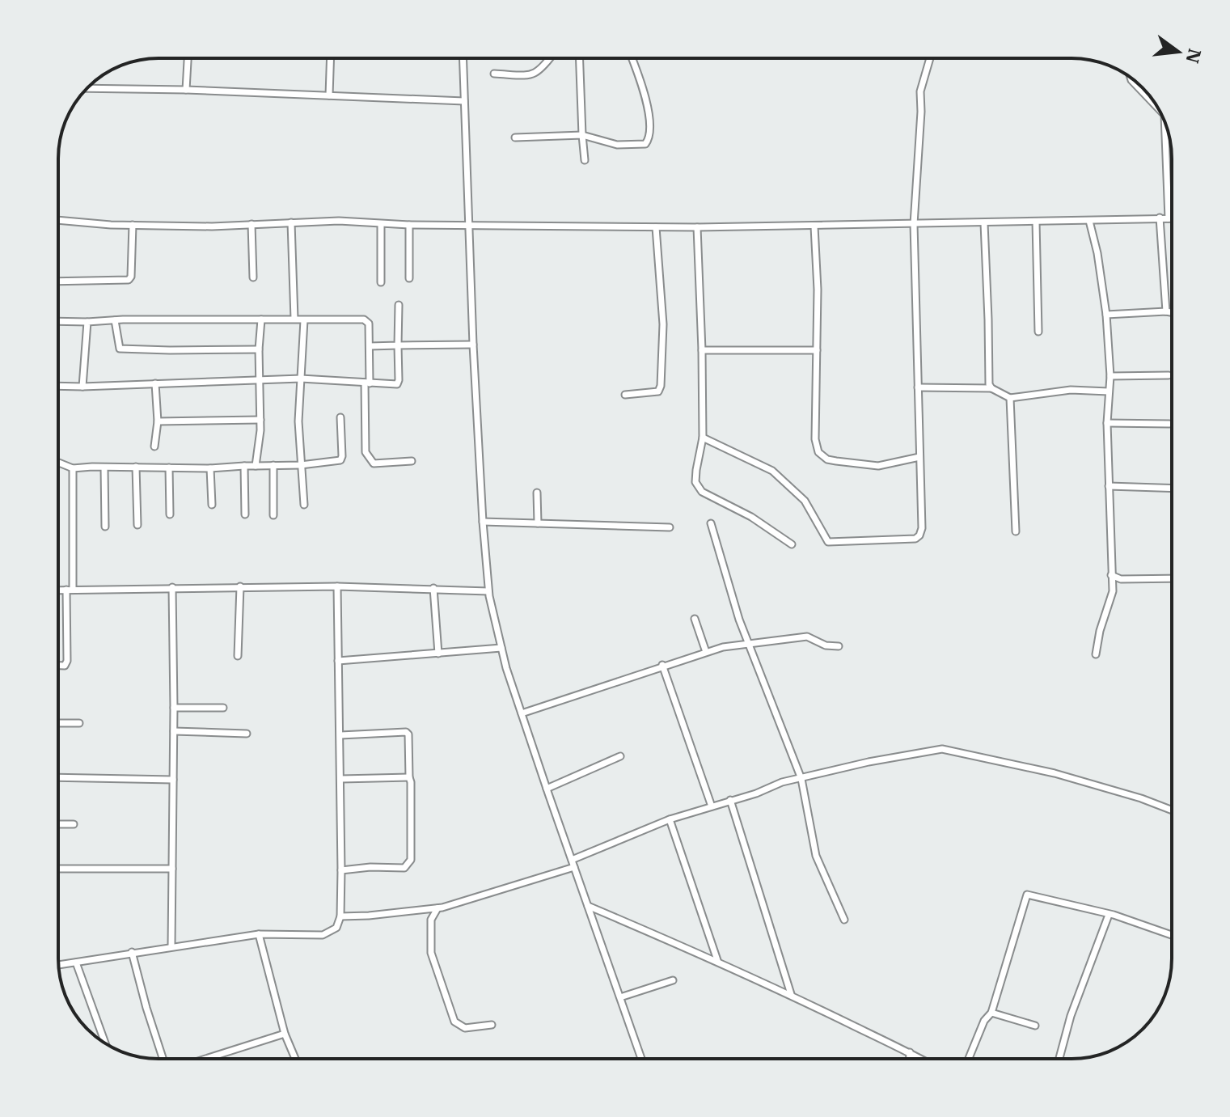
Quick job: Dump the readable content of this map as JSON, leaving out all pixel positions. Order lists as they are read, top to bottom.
{
  "north": "right"
}
